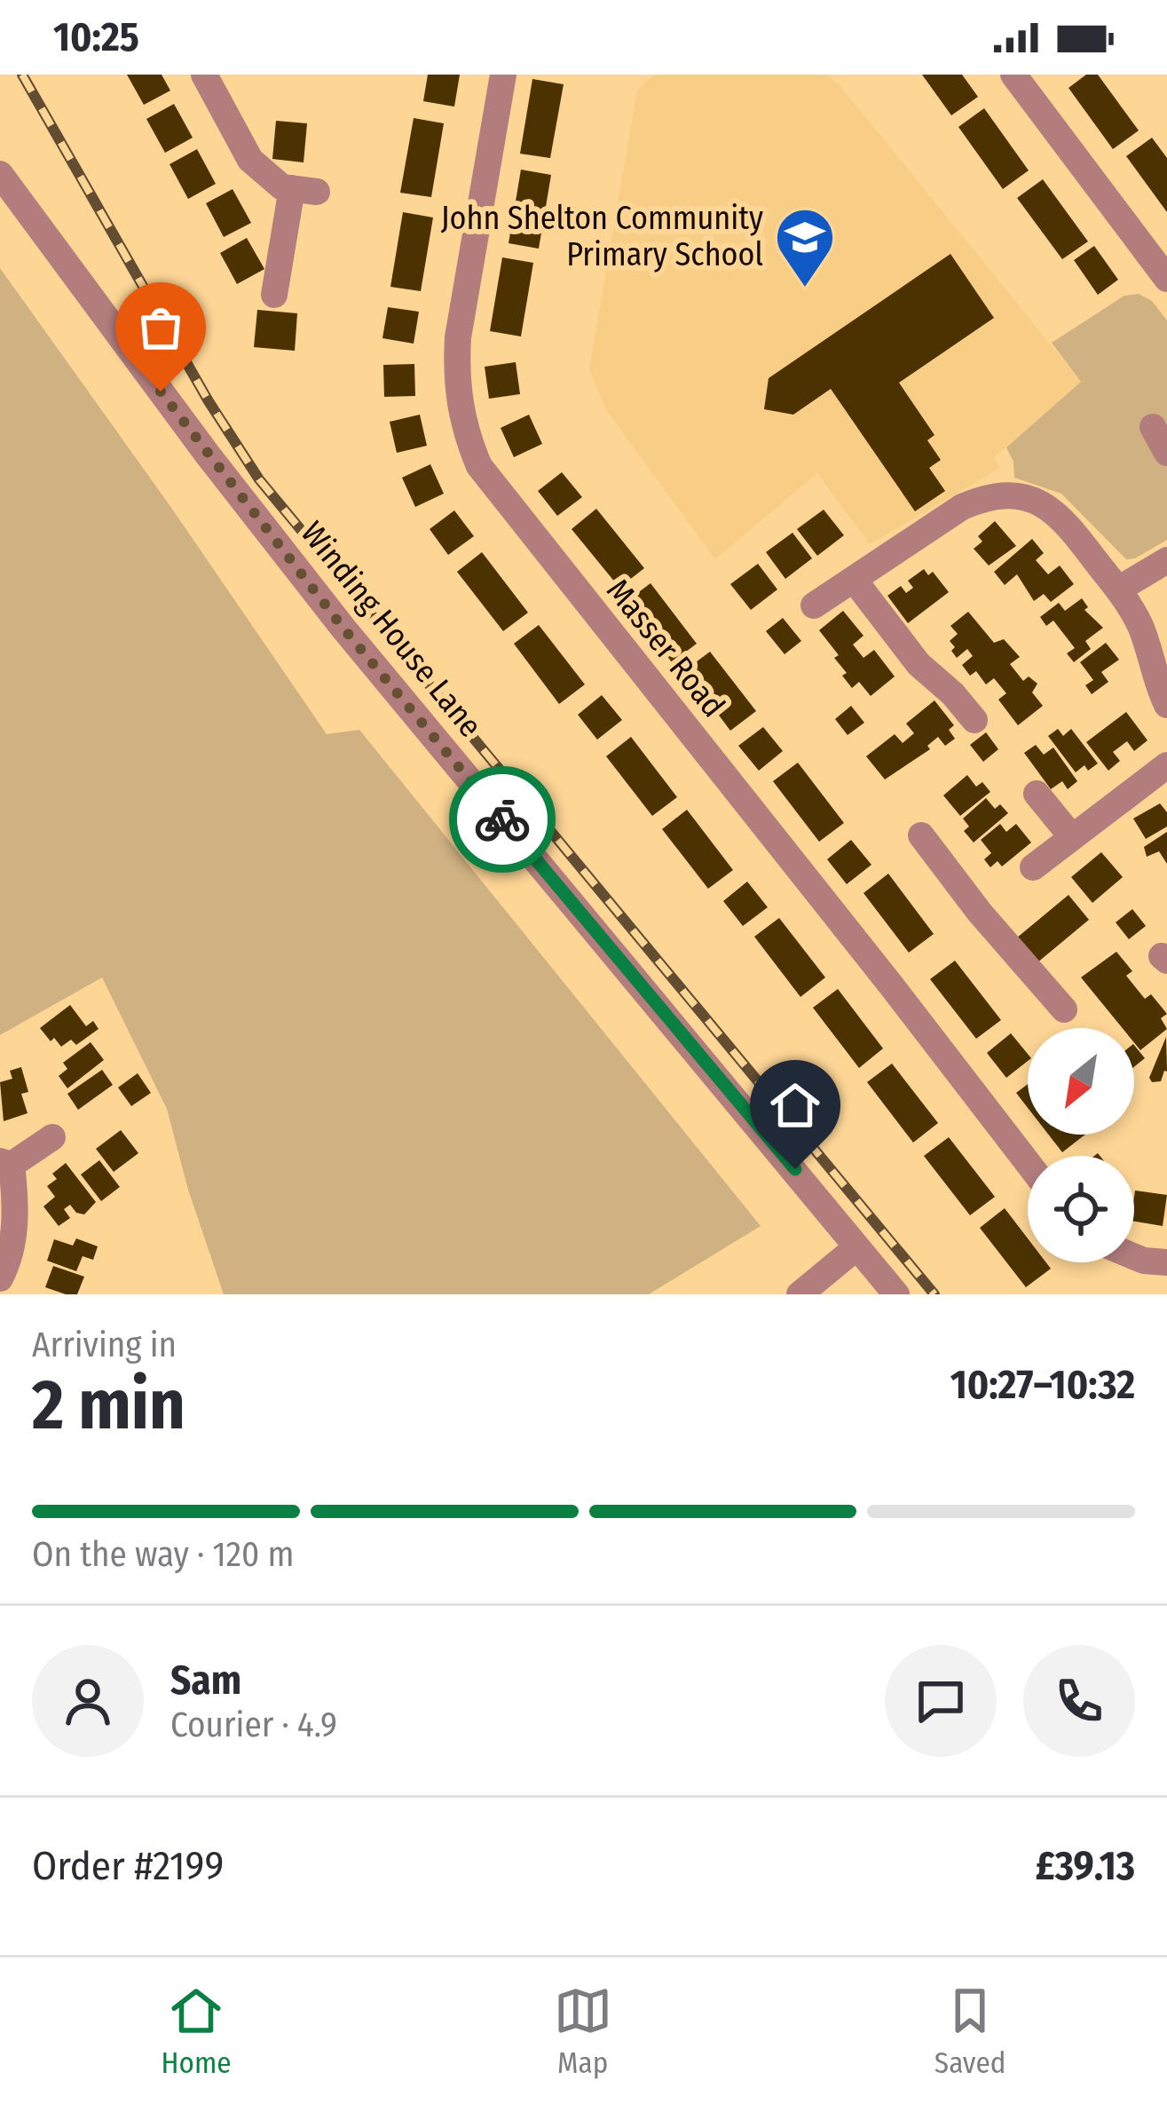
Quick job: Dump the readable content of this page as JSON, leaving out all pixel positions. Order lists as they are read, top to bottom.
{
  "streets": {
    "street": ["Winding House Lane", "Masser Road"]
  },
  "places": {
    "school or university": ["John Shelton Community Primary School"]
  },
  "north": "bottom left",
  "page": {
    "status": "10:25",
    "heading": ["2 min", "Arriving in", "10:27–10:32"],
    "panel": [
      "Sam",
      "Courier · 4.9",
      "Order #2199",
      "£39.13"
    ],
    "bar": "On the way · 120 m",
    "tabs": ["Home", "Map", "Saved"]
  }
}
